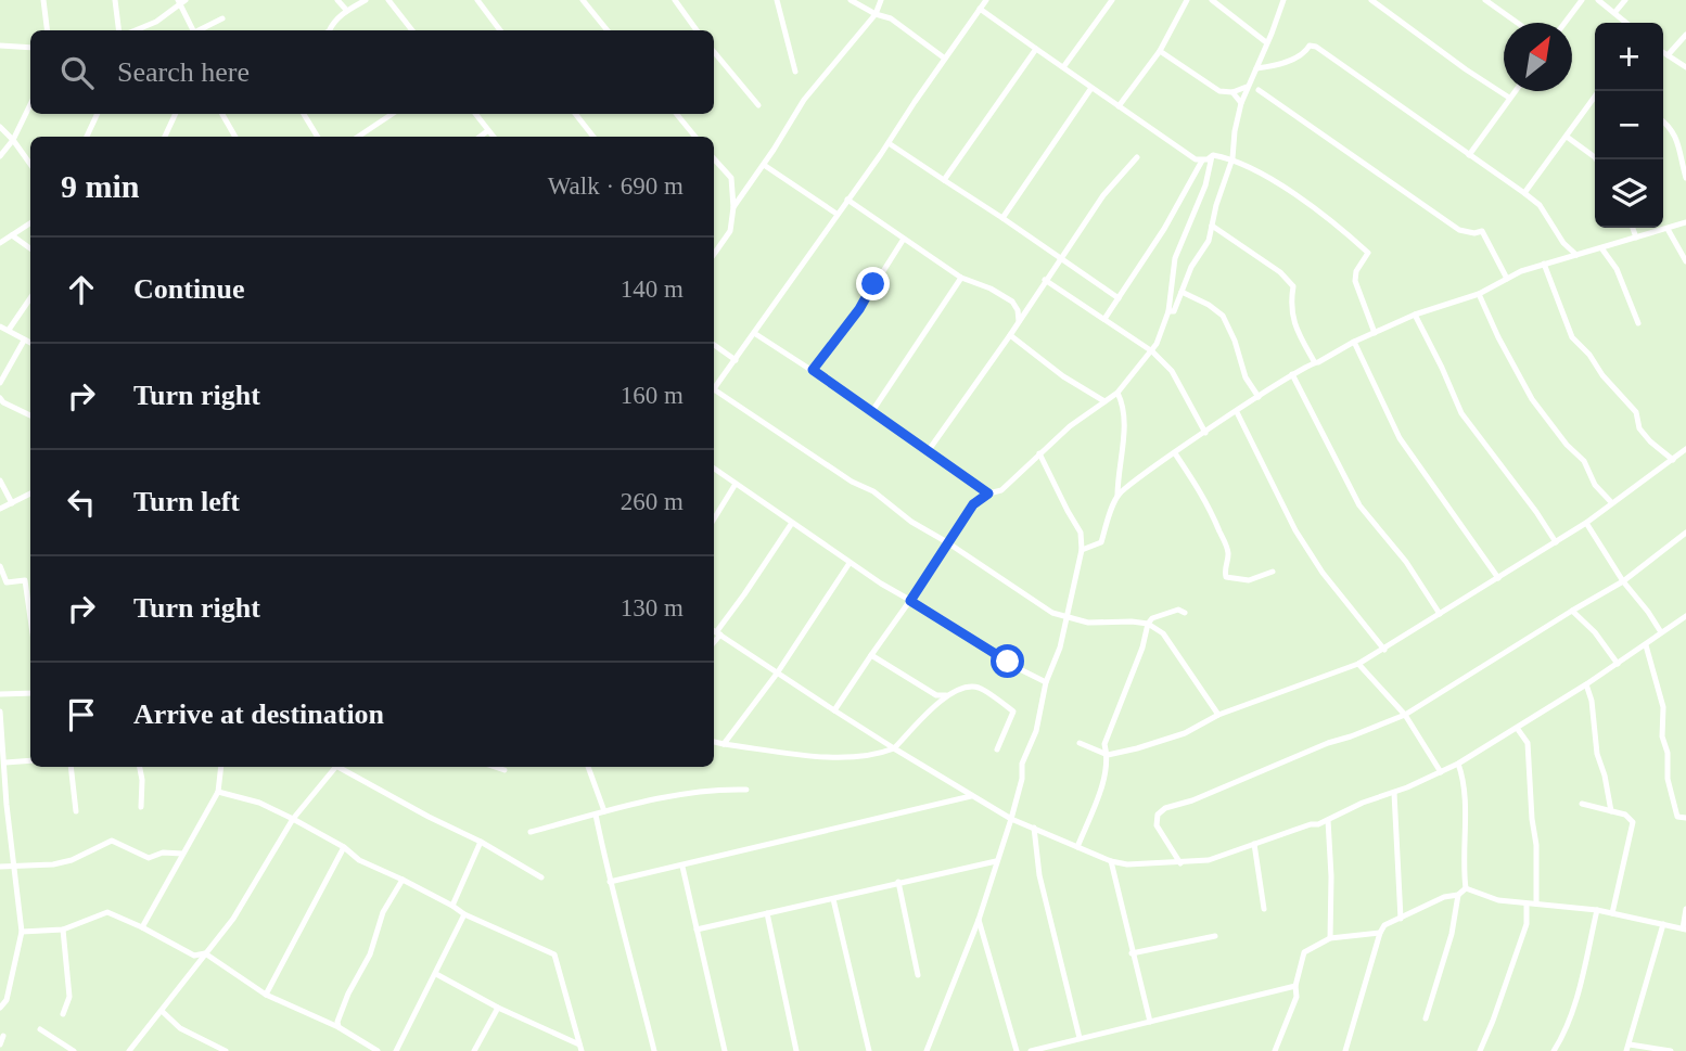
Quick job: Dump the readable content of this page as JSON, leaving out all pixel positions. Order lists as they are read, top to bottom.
{
  "north": "top right",
  "page": {
    "map_buttons": ["+", "−"],
    "search": "Search here",
    "heading": ["9 min", "Walk · 690 m"],
    "list": [
      ["Continue", "140 m"],
      ["Turn right", "160 m"],
      ["Turn left", "260 m"],
      ["Turn right", "130 m"],
      "Arrive at destination"
    ]
  }
}
